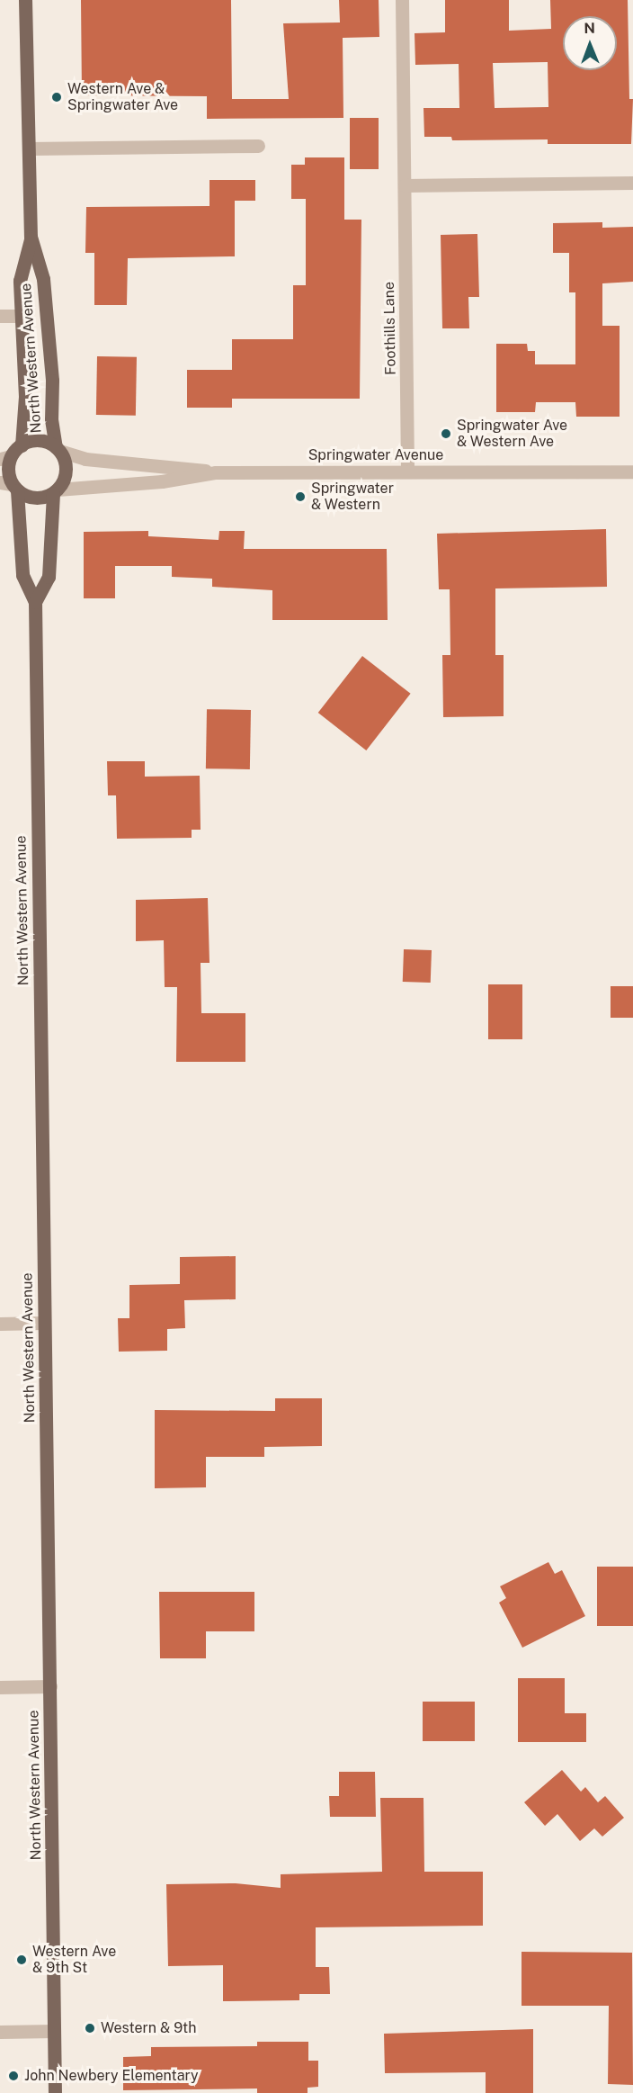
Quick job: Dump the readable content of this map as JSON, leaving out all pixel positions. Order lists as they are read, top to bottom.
{
  "streets": {
    "main road": ["North Western Avenue"],
    "street": ["Foothills Lane", "Springwater Avenue"]
  },
  "crossings": [
    ["Foothills Lane", "Springwater Avenue"],
    ["North Western Avenue", "Springwater Avenue"]
  ],
  "places": [
    "Western Ave & Springwater Ave",
    "Springwater Ave & Western Ave",
    "Springwater & Western",
    "Western Ave & 9th St",
    "Western & 9th",
    "John Newbery Elementary"
  ],
  "north": "top"
}
